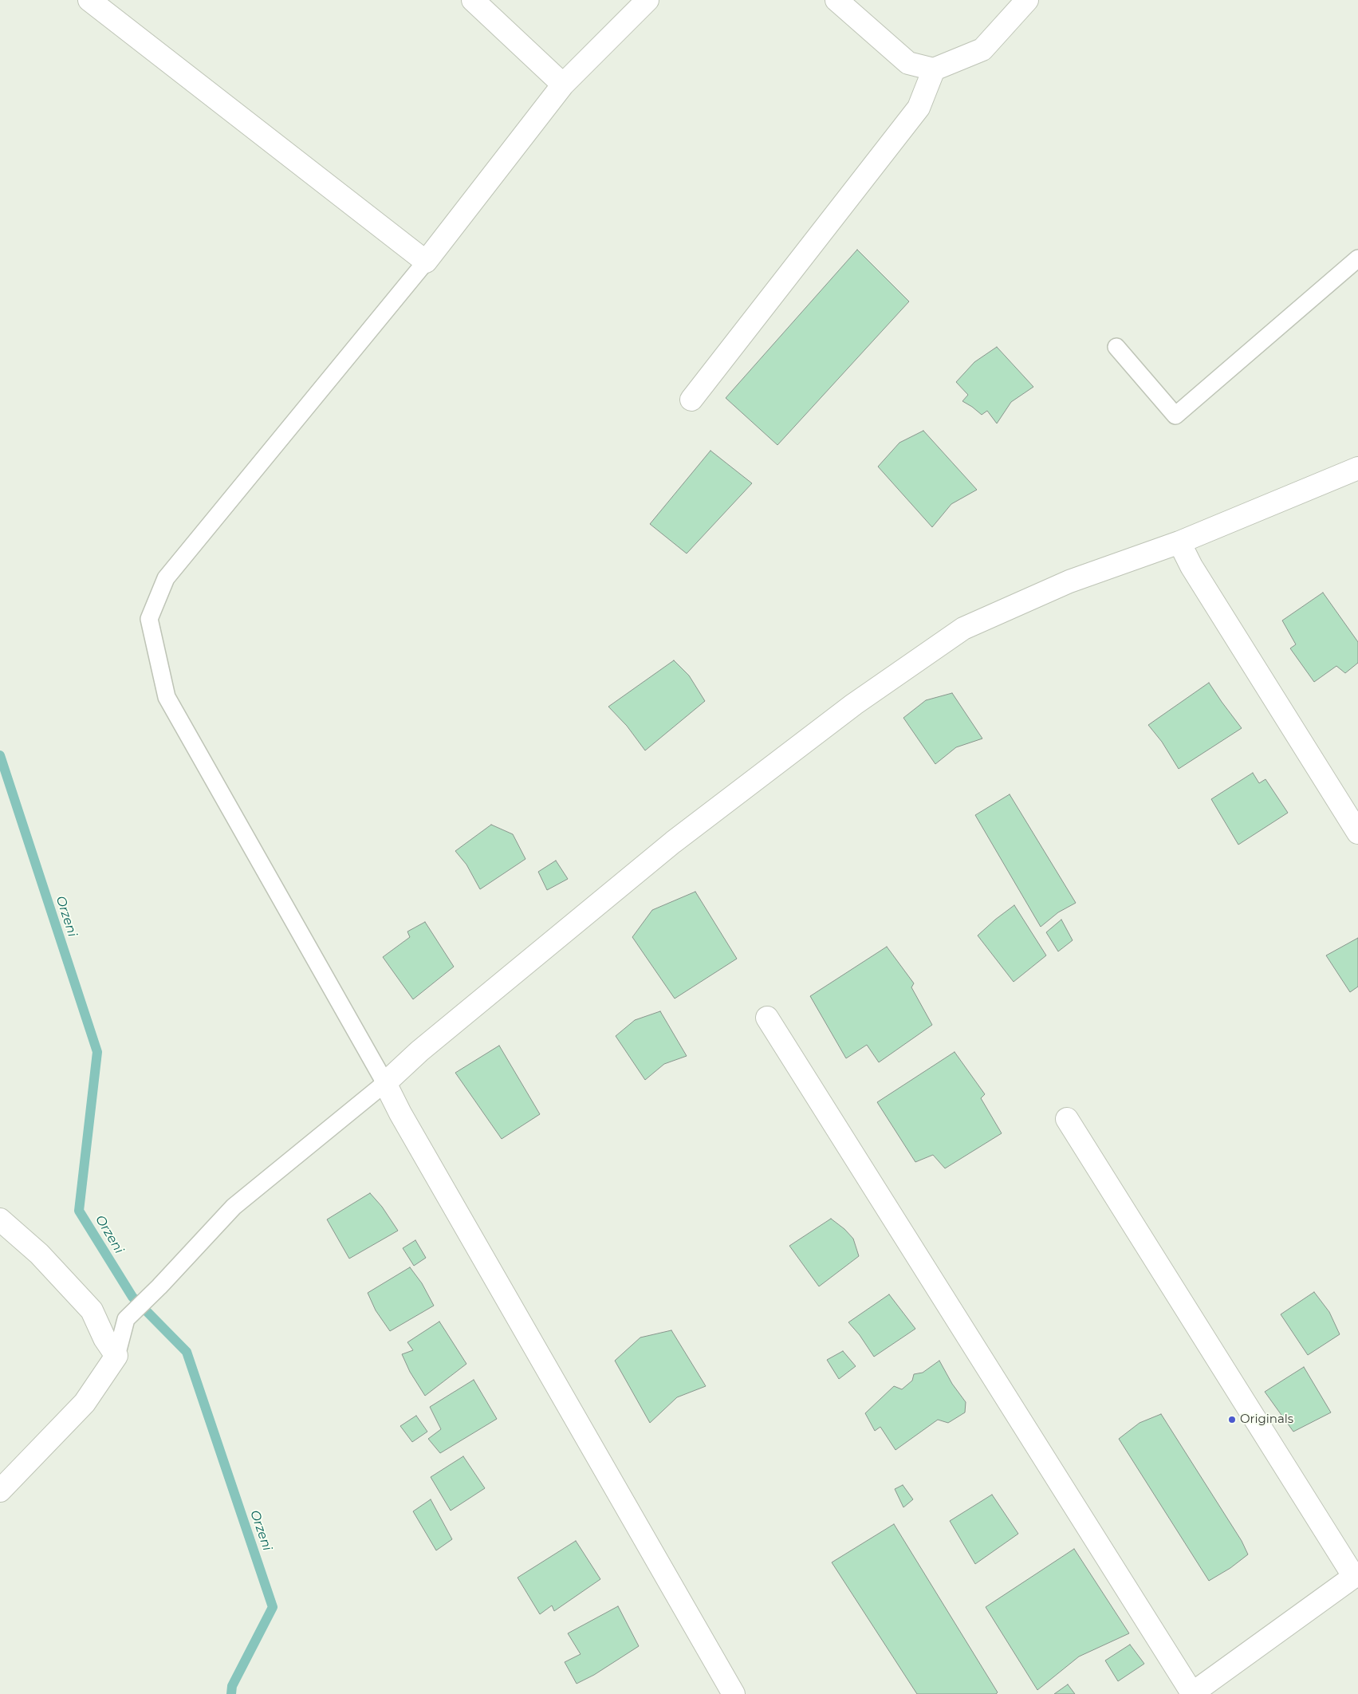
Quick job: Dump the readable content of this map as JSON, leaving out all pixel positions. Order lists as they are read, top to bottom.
{
  "water": ["Orzeni"],
  "places": ["Originals"]
}
